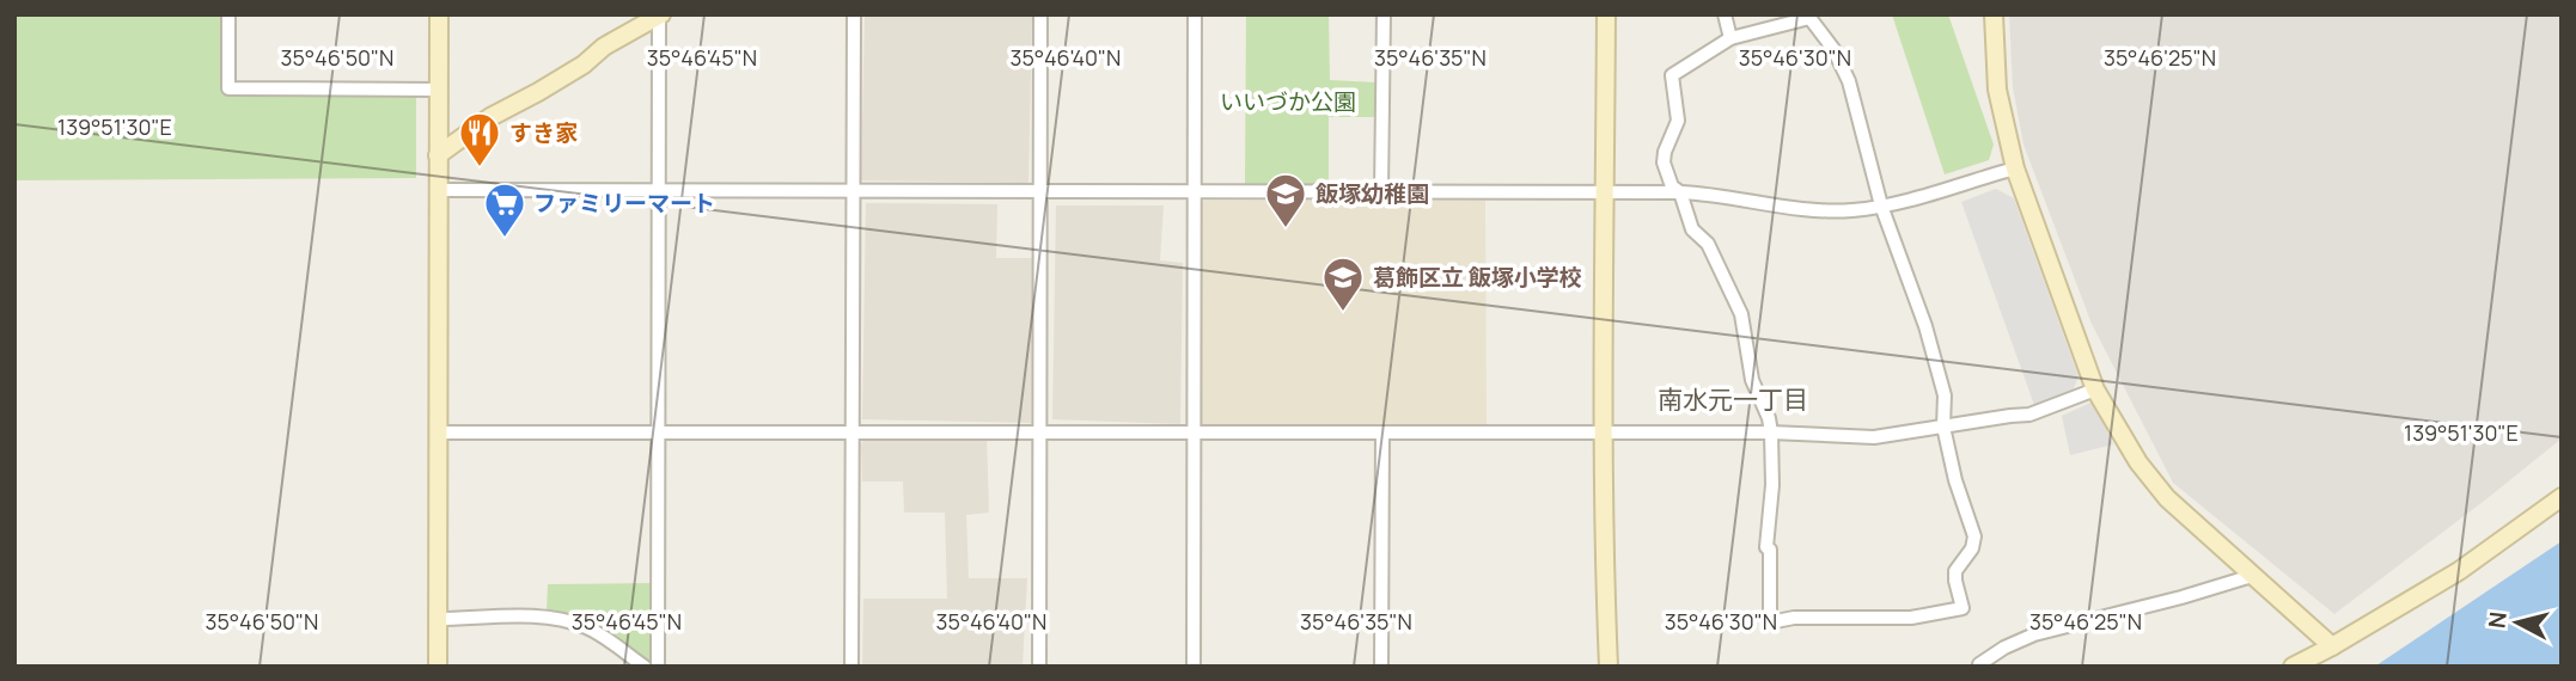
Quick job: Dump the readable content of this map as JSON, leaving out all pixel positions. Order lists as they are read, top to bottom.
{
  "districts": ["南水元一丁目"],
  "parks": ["いいづか公園"],
  "places": {
    "restaurant": ["すき家"],
    "school or university": ["飯塚幼稚園", "葛飾区立 飯塚小学校"],
    "supermarket": ["ファミリーマート"]
  },
  "north": "left",
  "coordinates": [
    "35°46'50\"N",
    "35°46'45\"N",
    "35°46'40\"N",
    "35°46'35\"N",
    "35°46'30\"N",
    "35°46'25\"N",
    "139°51'30\"E"
  ]
}
